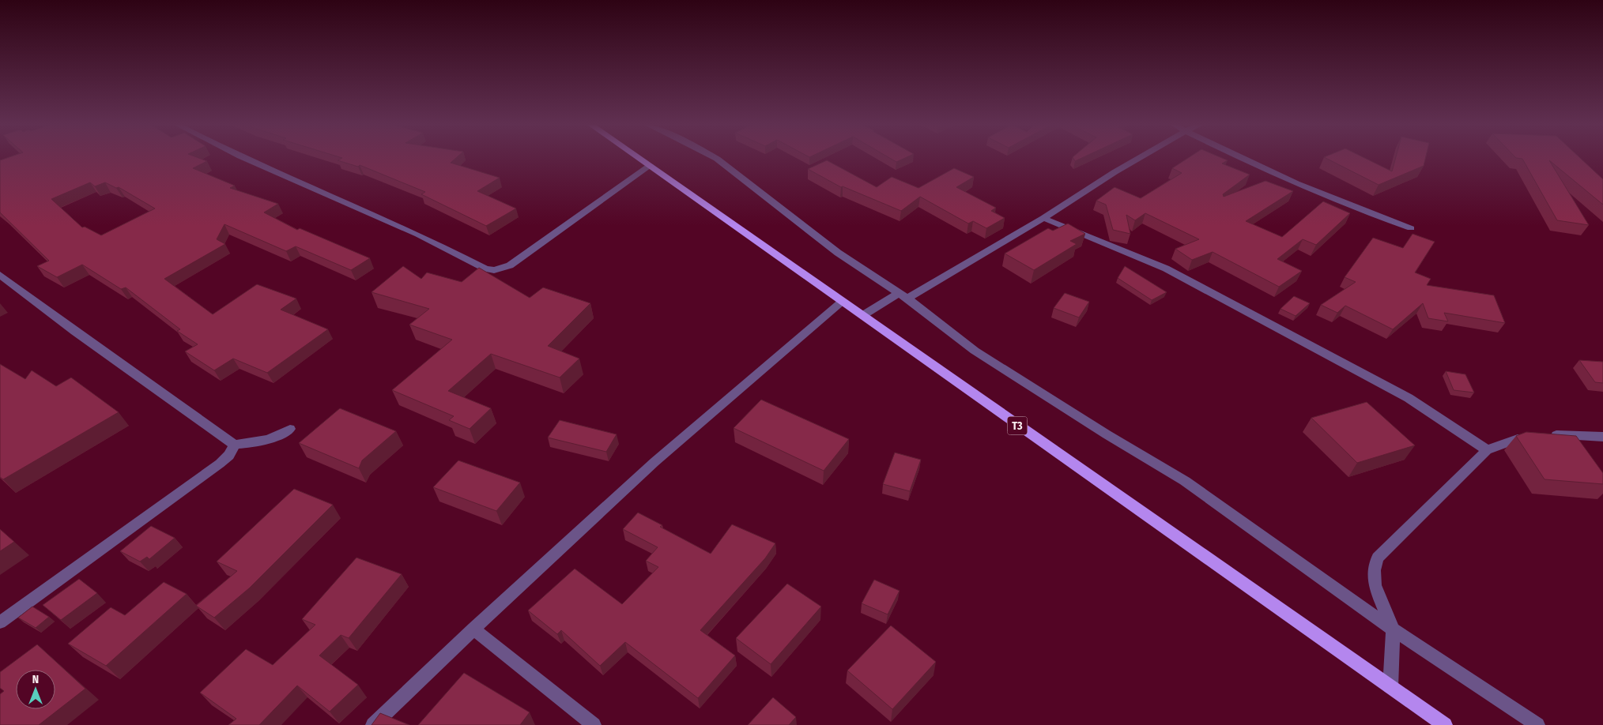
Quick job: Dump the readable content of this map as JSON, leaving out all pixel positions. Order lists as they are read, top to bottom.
{
  "streets": {
    "highway": ["T3"]
  },
  "north": "top"
}
